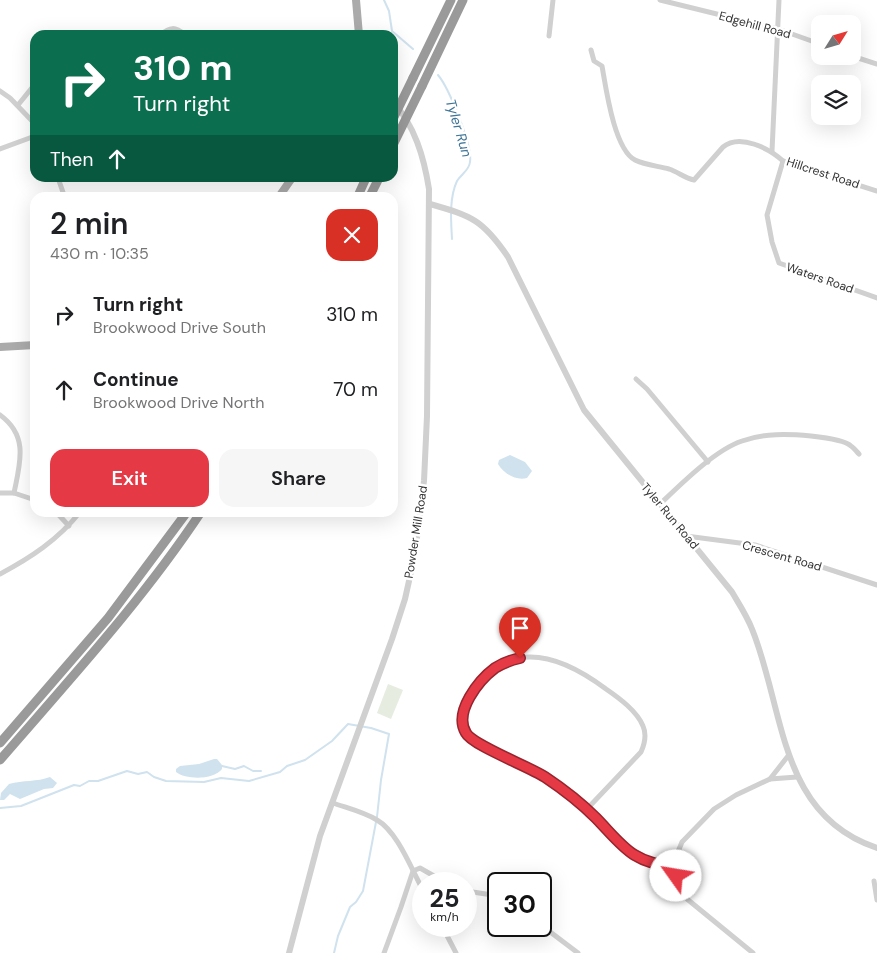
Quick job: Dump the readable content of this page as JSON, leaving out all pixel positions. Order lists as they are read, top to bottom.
{
  "streets": {
    "street": [
      "Edgehill Road",
      "Hillcrest Road",
      "Waters Road",
      "Tyler Run Road",
      "Powder Mill Road",
      "Crescent Road"
    ]
  },
  "crossings": [
    ["Hillcrest Road", "Waters Road"],
    ["Tyler Run Road", "Powder Mill Road"],
    ["Tyler Run Road", "Crescent Road"]
  ],
  "water": ["Tyler Run"],
  "north": "top right",
  "page": {
    "turn": ["310 m", "Turn right"],
    "then": "Then",
    "heading": ["2 min", "430 m · 10:35"],
    "list": [
      {
        "name": "Turn right",
        "note": "Brookwood Drive South",
        "value": "310 m"
      },
      {
        "name": "Continue",
        "note": "Brookwood Drive North",
        "value": "70 m"
      }
    ],
    "buttons": ["Exit", "Share"],
    "speed": "25 km/h",
    "limit": "30"
  }
}
